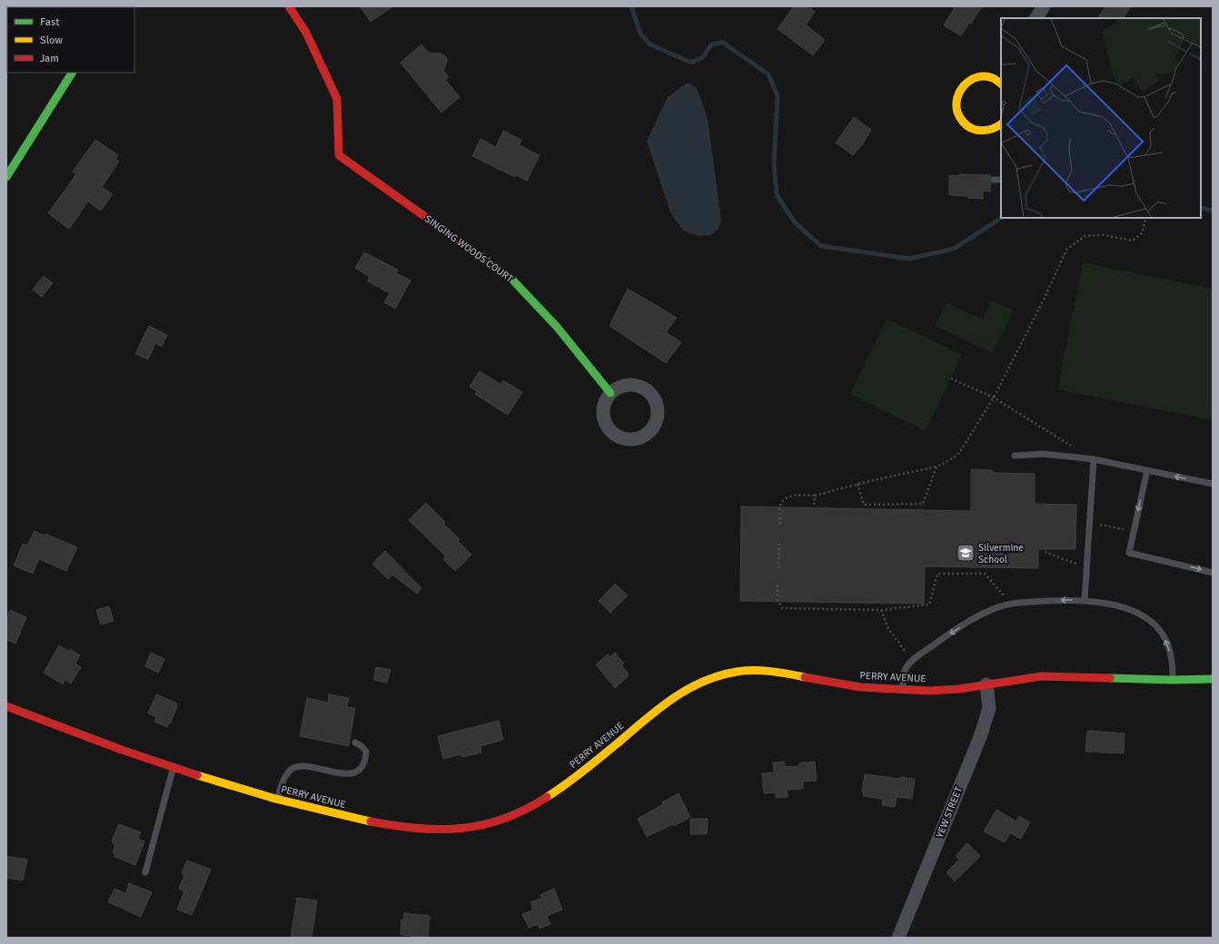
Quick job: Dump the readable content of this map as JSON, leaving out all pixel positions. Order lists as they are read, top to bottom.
{
  "streets": {
    "street": ["SINGING WOODS COURT", "PERRY AVENUE", "YEW STREET"]
  },
  "crossings": [
    ["PERRY AVENUE", "YEW STREET"]
  ],
  "places": {
    "school or university": ["Silvermine School"]
  },
  "legend": ["Fast", "Slow", "Jam"]
}
